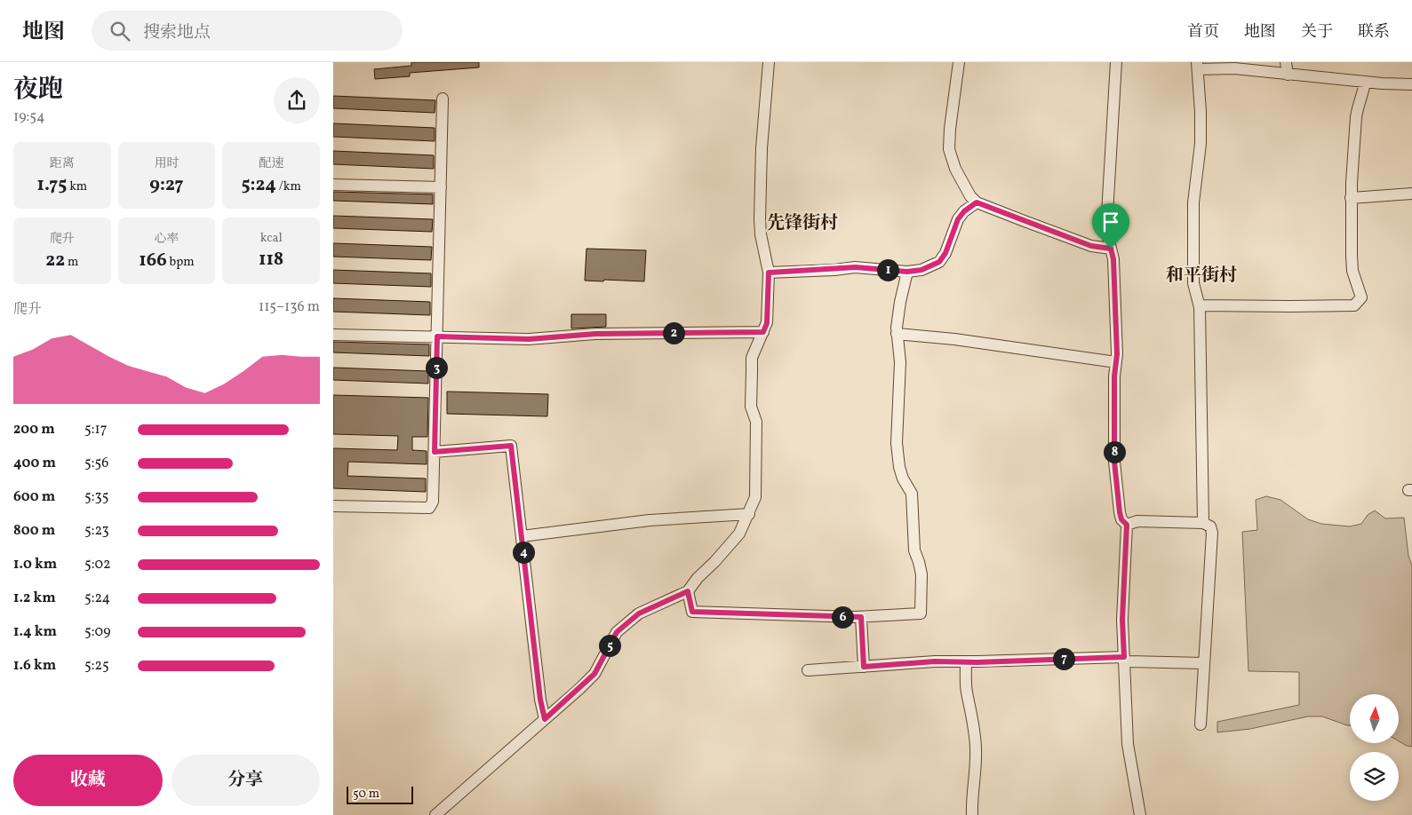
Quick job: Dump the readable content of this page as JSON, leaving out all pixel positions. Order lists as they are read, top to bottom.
{
  "districts": ["先锋街村", "和平街村"],
  "scale_bar": "50 m",
  "north": "top",
  "page": {
    "header": "地图",
    "search": "搜索地点",
    "nav": [
      "首页",
      "地图",
      "关于",
      "联系"
    ],
    "heading": ["夜跑", "19:54"],
    "stats": [
      ["距离", "1.75 km"],
      ["用时", "9:27"],
      ["配速", "5:24 /km"],
      ["爬升", "22 m"],
      ["心率", "166 bpm"],
      ["kcal", "118"]
    ],
    "pins": [
      "1",
      "2",
      "3",
      "8",
      "4",
      "6",
      "5",
      "7"
    ],
    "chart": ["爬升", "115–136 m"],
    "list": [
      {
        "name": "200 m",
        "note": "5:17"
      },
      {
        "name": "400 m",
        "note": "5:56"
      },
      {
        "name": "600 m",
        "note": "5:35"
      },
      {
        "name": "800 m",
        "note": "5:23"
      },
      {
        "name": "1.0 km",
        "note": "5:02"
      },
      {
        "name": "1.2 km",
        "note": "5:24"
      },
      {
        "name": "1.4 km",
        "note": "5:09"
      },
      {
        "name": "1.6 km",
        "note": "5:25"
      }
    ],
    "buttons": ["收藏", "分享"],
    "scale": "50 m"
  }
}
